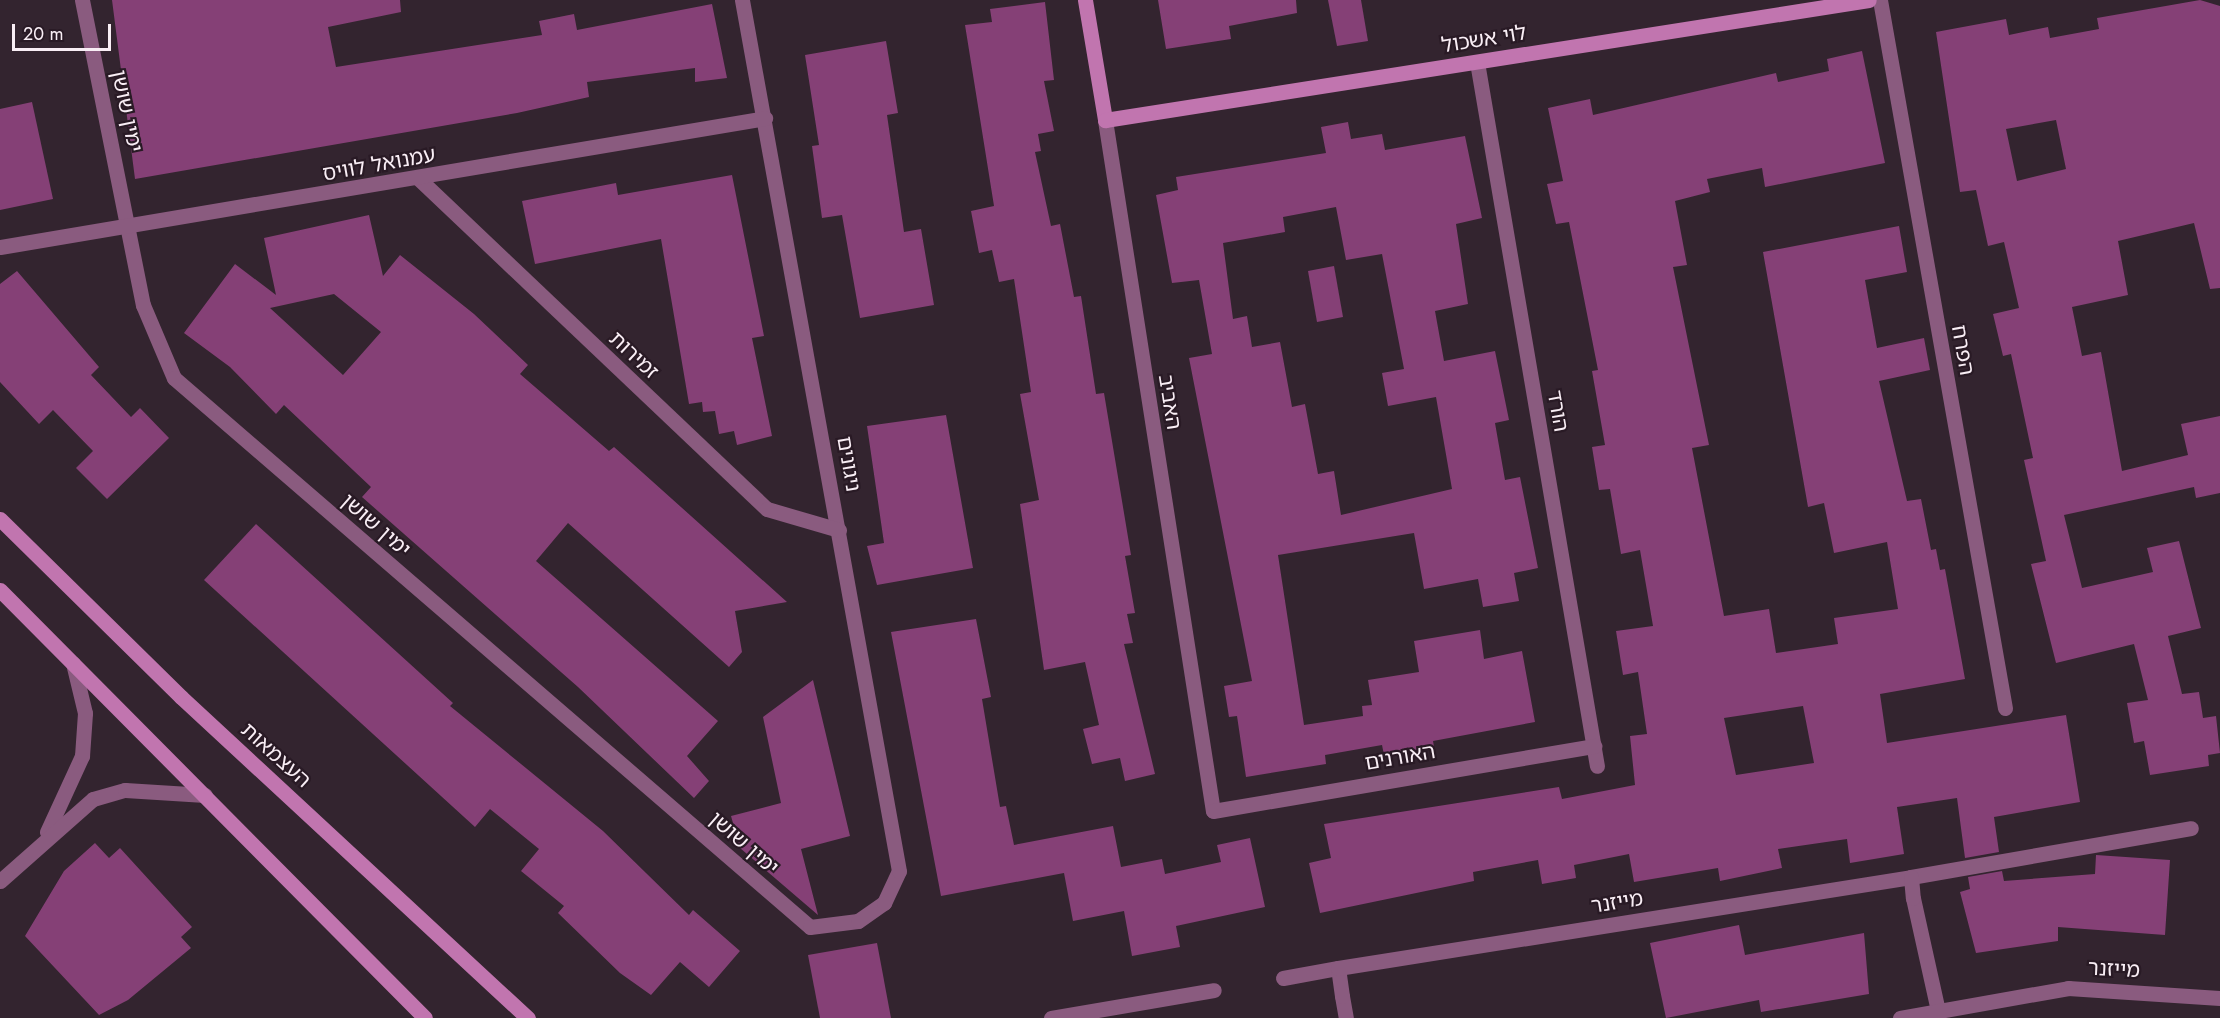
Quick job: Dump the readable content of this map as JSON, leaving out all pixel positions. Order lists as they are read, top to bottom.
{
  "streets": {
    "main road": ["לוי אשכול", "האביב", "העצמאות"],
    "street": [
      "ימין שושן",
      "עמנואל לוויס",
      "הפרח",
      "זמירות",
      "הורד",
      "ניגונים",
      "האורנים",
      "מייזנר"
    ]
  },
  "crossings": [
    ["לוי אשכול", "האביב"],
    ["לוי אשכול", "הורד"],
    ["ימין שושן", "עמנואל לוויס"],
    ["ימין שושן", "ניגונים"],
    ["עמנואל לוויס", "זמירות"],
    ["עמנואל לוויס", "ניגונים"],
    ["זמירות", "ניגונים"],
    ["האביב", "האורנים"],
    ["הורד", "האורנים"]
  ],
  "scale_bar": "20 m"
}
